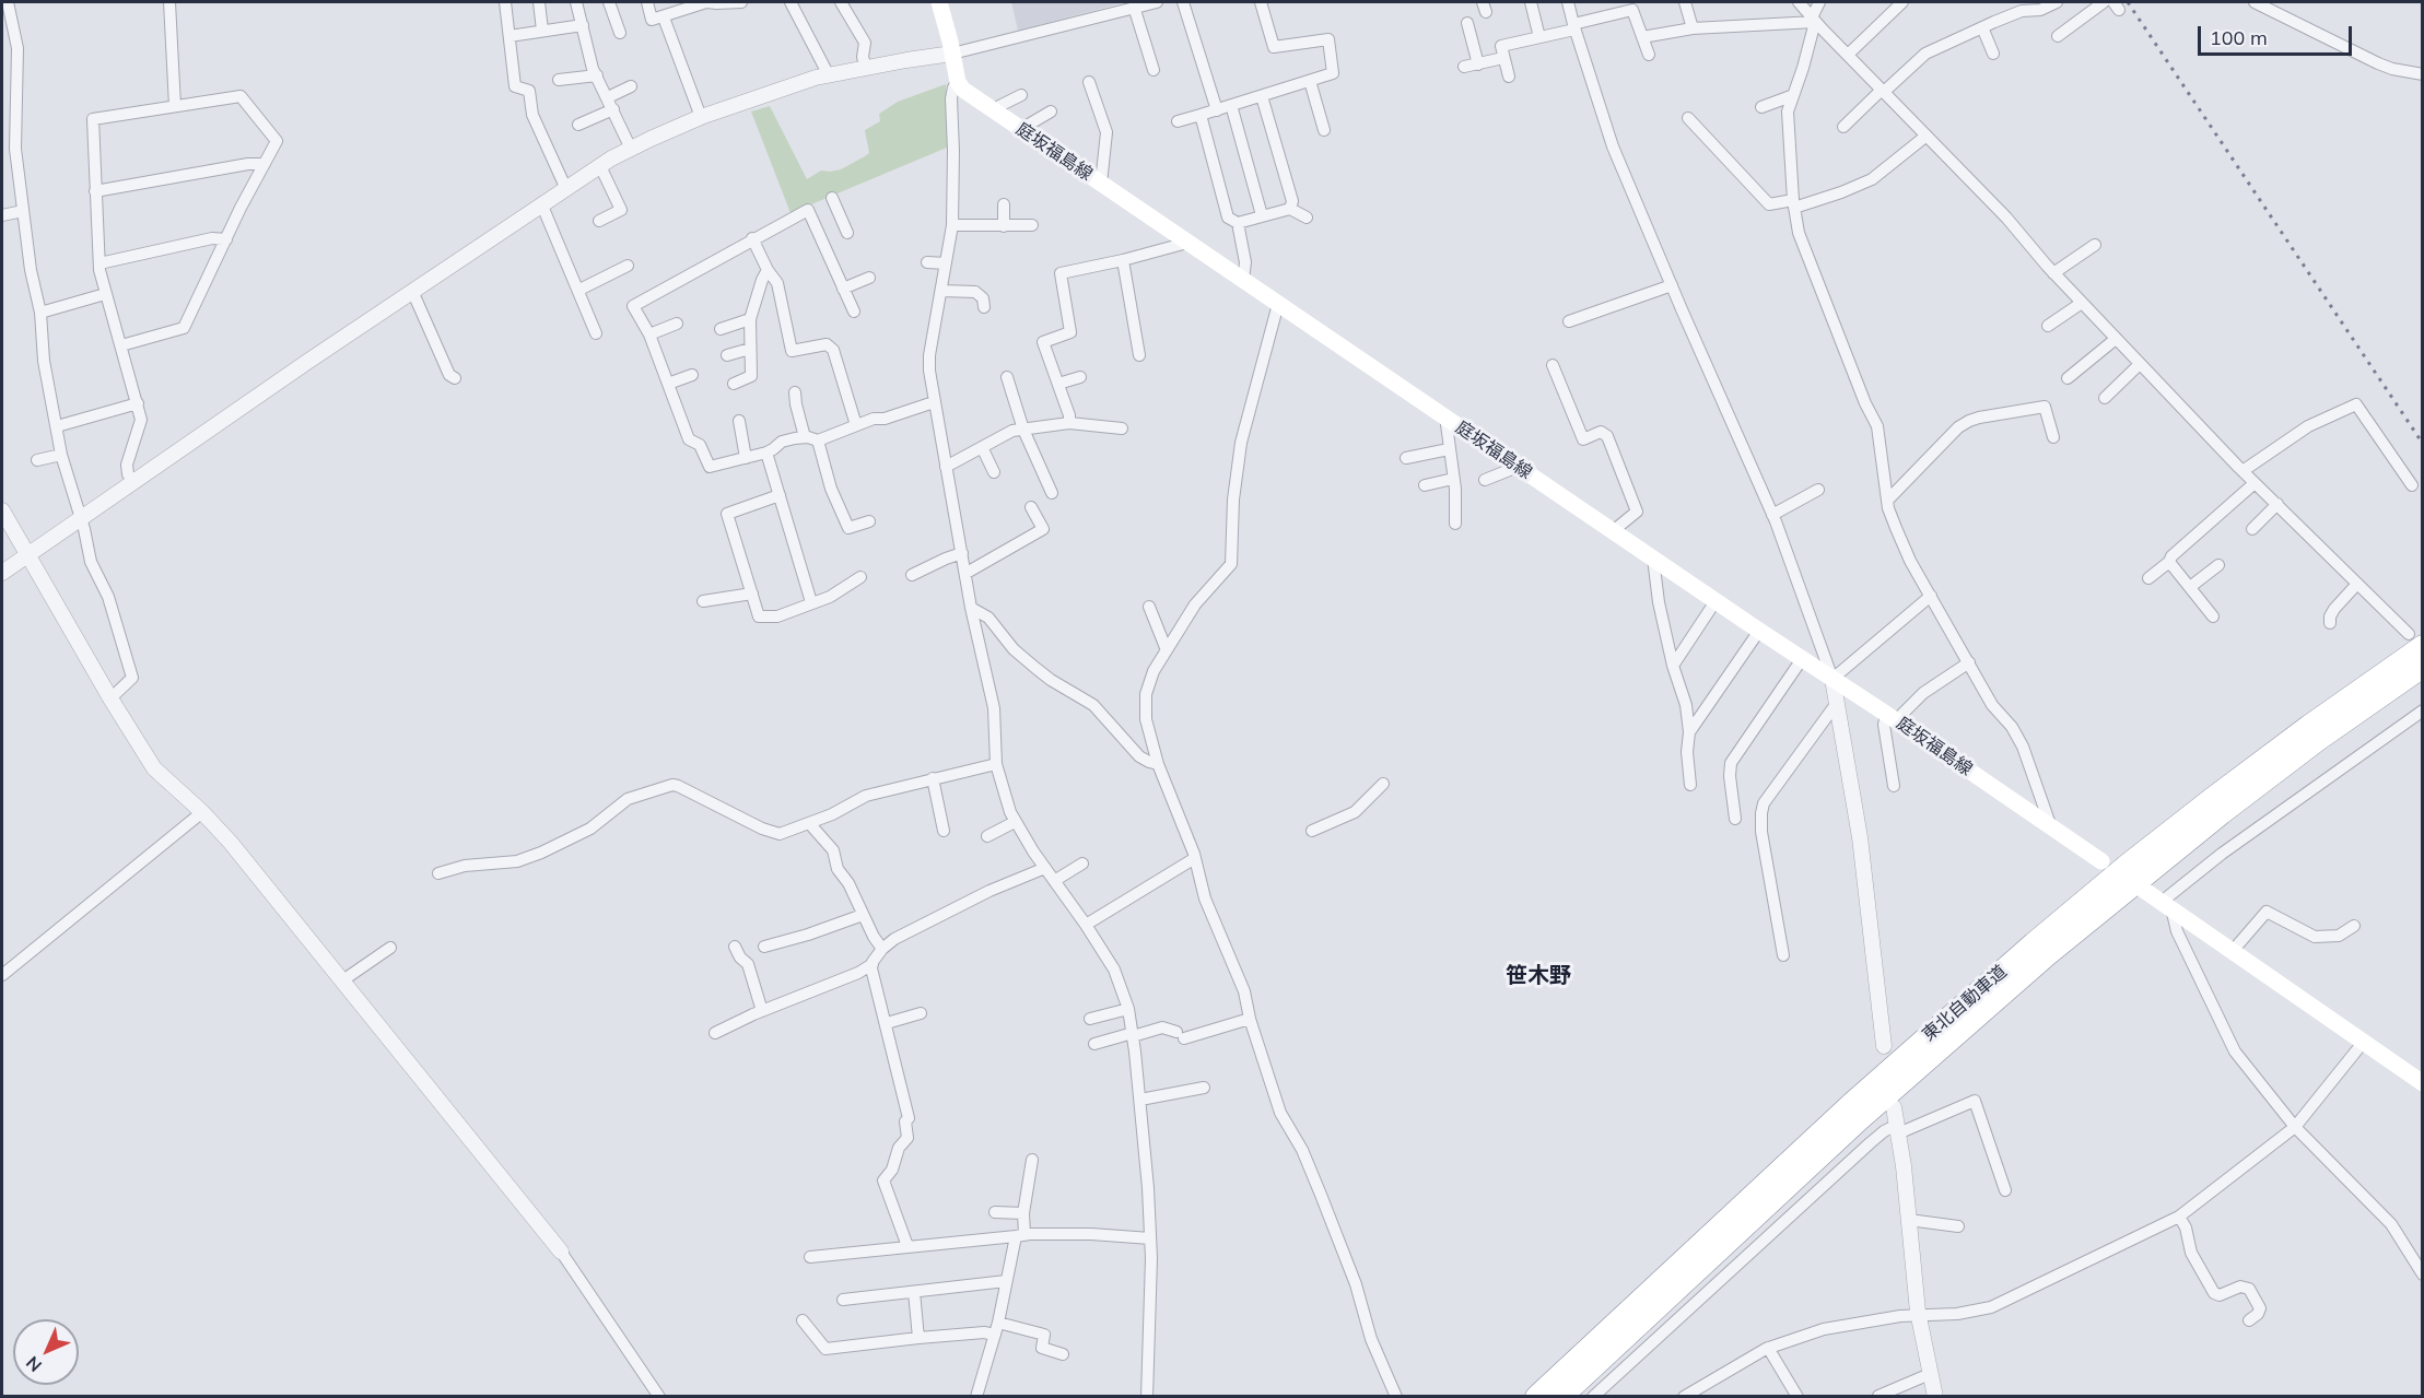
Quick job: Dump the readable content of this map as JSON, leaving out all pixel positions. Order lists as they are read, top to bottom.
{
  "streets": {
    "highway": ["東北自動車道"],
    "main road": ["庭坂福島線"]
  },
  "districts": ["笹木野"],
  "scale_bar": "100 m",
  "north": "bottom left"
}
